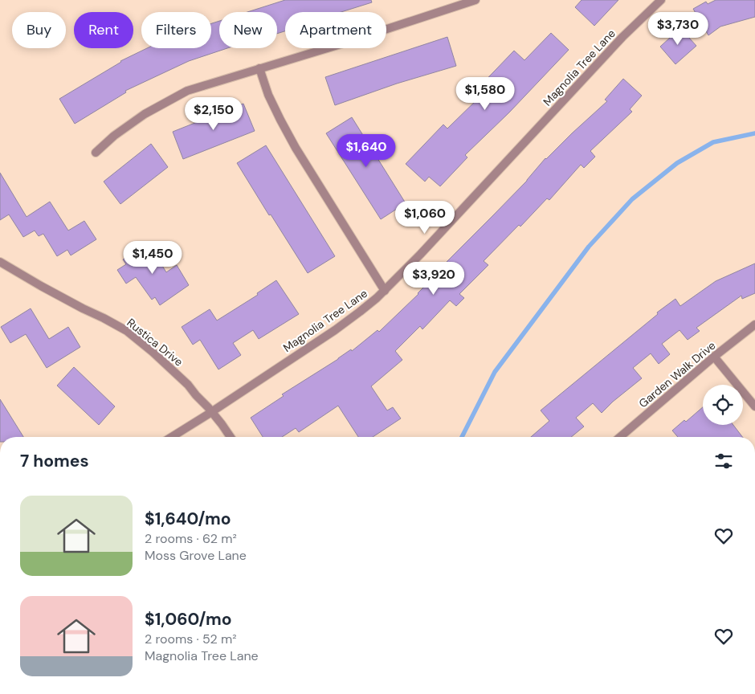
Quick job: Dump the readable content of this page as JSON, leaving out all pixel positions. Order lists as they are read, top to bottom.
{
  "streets": {
    "street": ["Magnolia Tree Lane", "Rustica Drive", "Garden Walk Drive"]
  },
  "crossings": [
    ["Magnolia Tree Lane", "Rustica Drive"]
  ],
  "page": {
    "price": [
      "$3,730",
      "$1,580",
      "$2,150",
      "$1,640",
      "$1,060",
      "$1,450",
      "$3,920"
    ],
    "chip": [
      "Buy",
      "Rent",
      "Filters",
      "New",
      "Apartment"
    ],
    "heading": "7 homes",
    "list": [
      {
        "name": "$1,640/mo",
        "note": "2 rooms · 62 m² · Moss Grove Lane"
      },
      {
        "name": "$1,060/mo",
        "note": "2 rooms · 52 m² · Magnolia Tree Lane"
      }
    ]
  }
}
